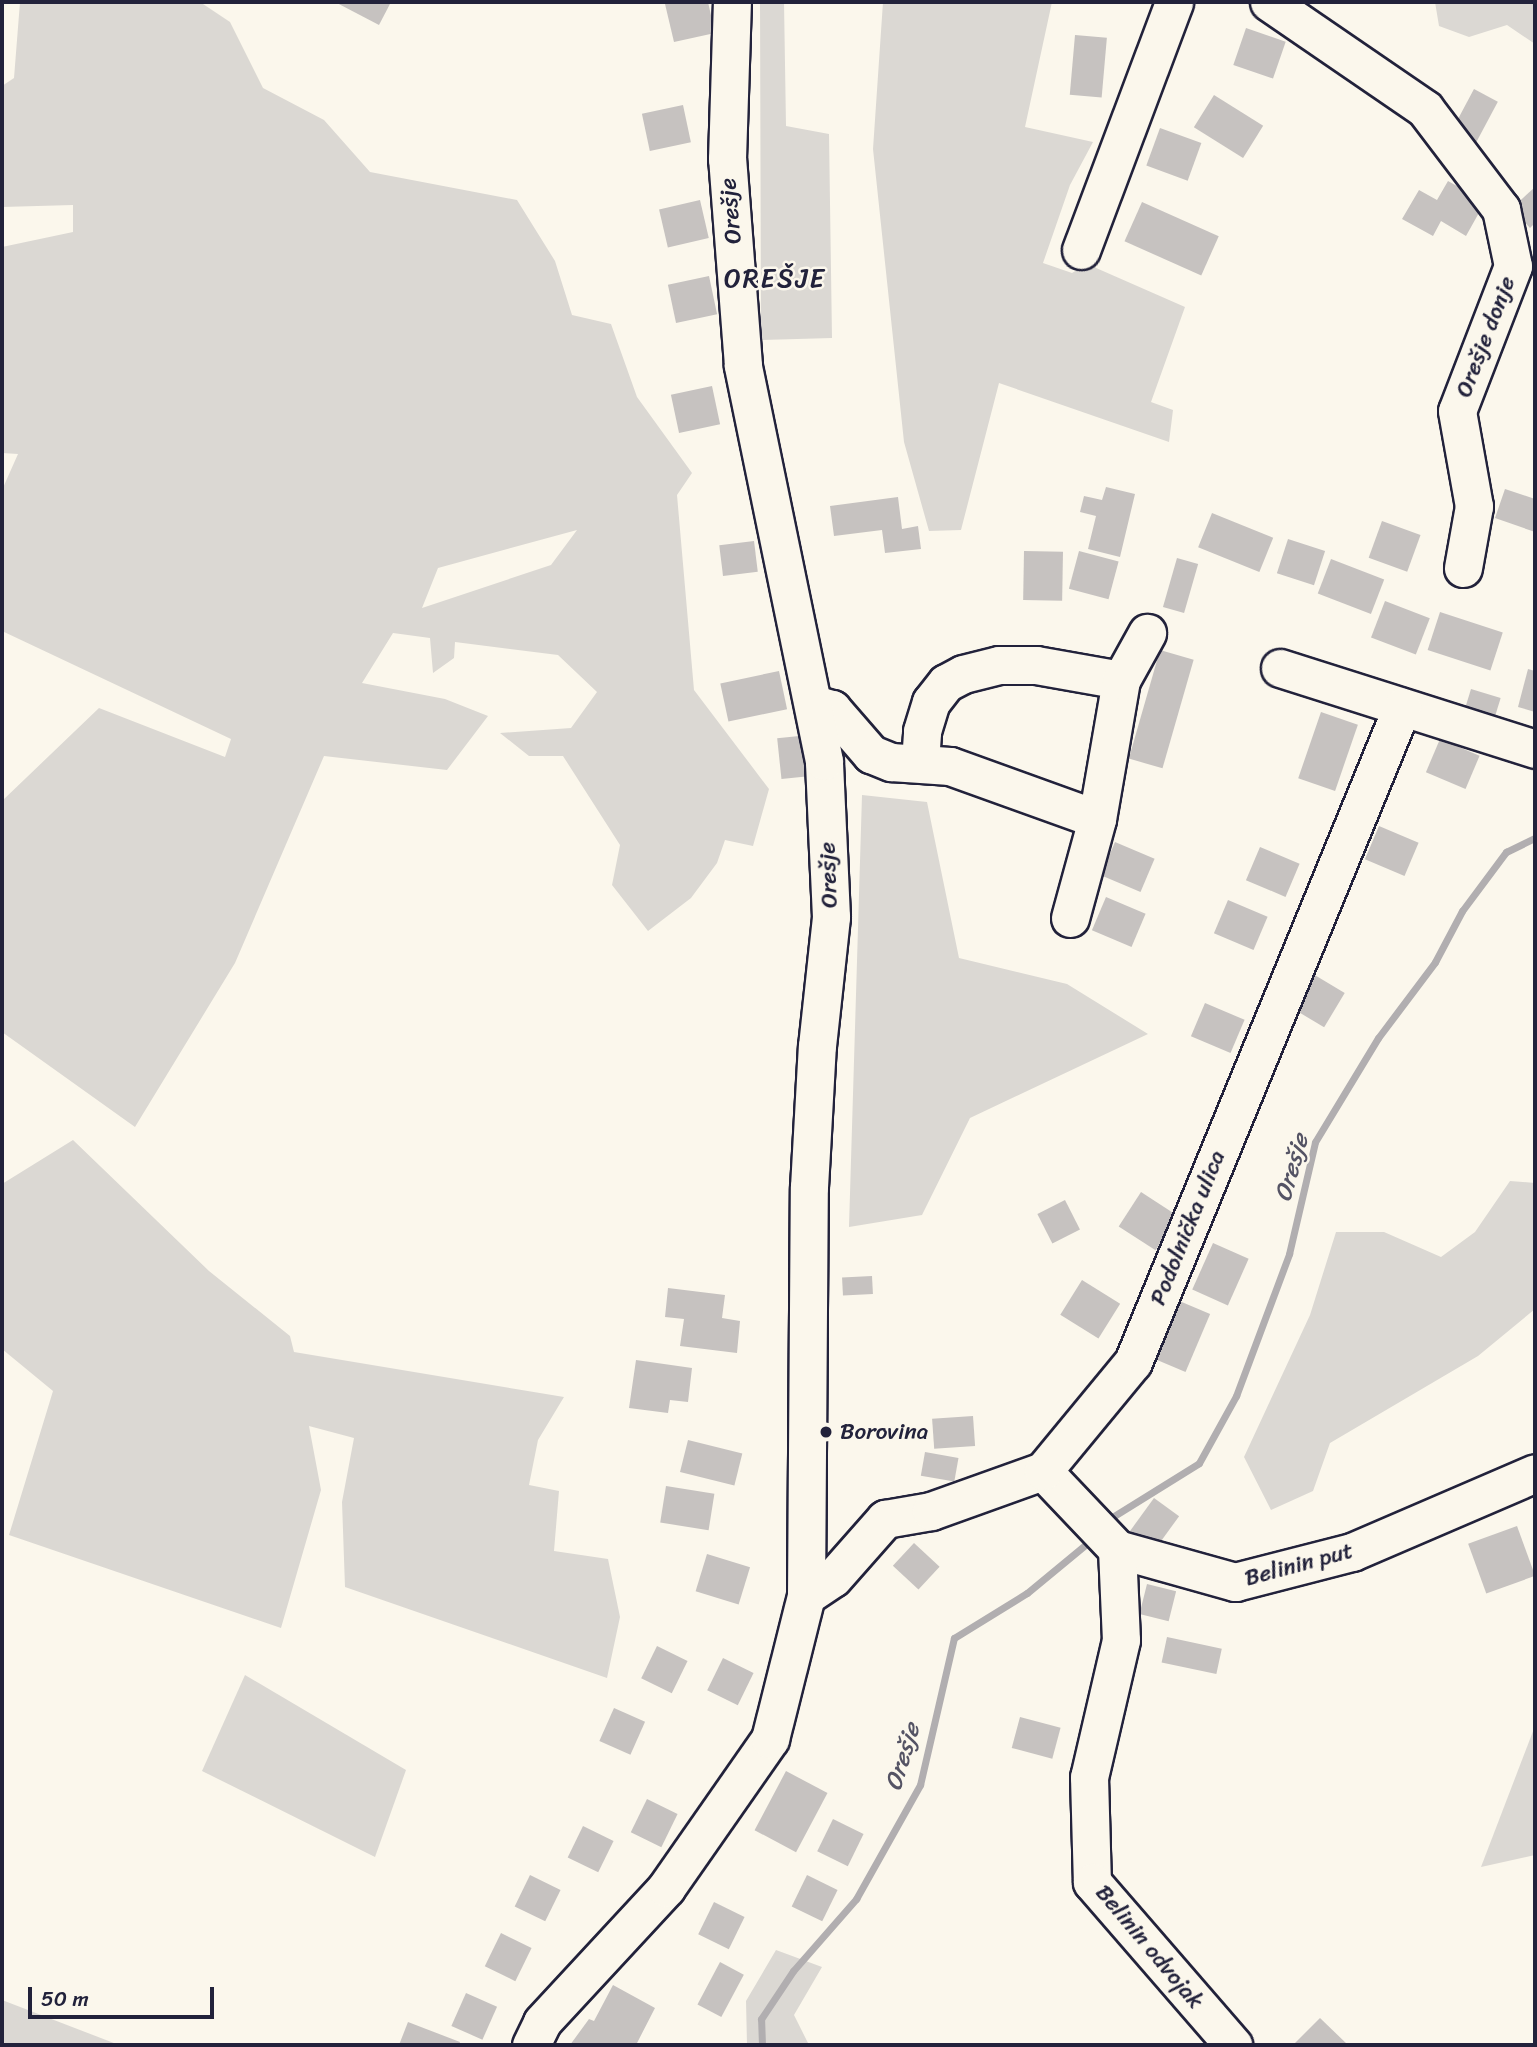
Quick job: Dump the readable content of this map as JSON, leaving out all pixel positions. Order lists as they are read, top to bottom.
{
  "streets": {
    "street": [
      "Orešje",
      "Orešje donje",
      "Podolnička ulica",
      "Belinin put",
      "Belinin odvojak"
    ]
  },
  "crossings": [
    ["Belinin put", "Belinin odvojak"]
  ],
  "districts": ["OREŠJE"],
  "water": ["Orešje"],
  "places": ["Borovina"],
  "scale_bar": "50 m"
}
